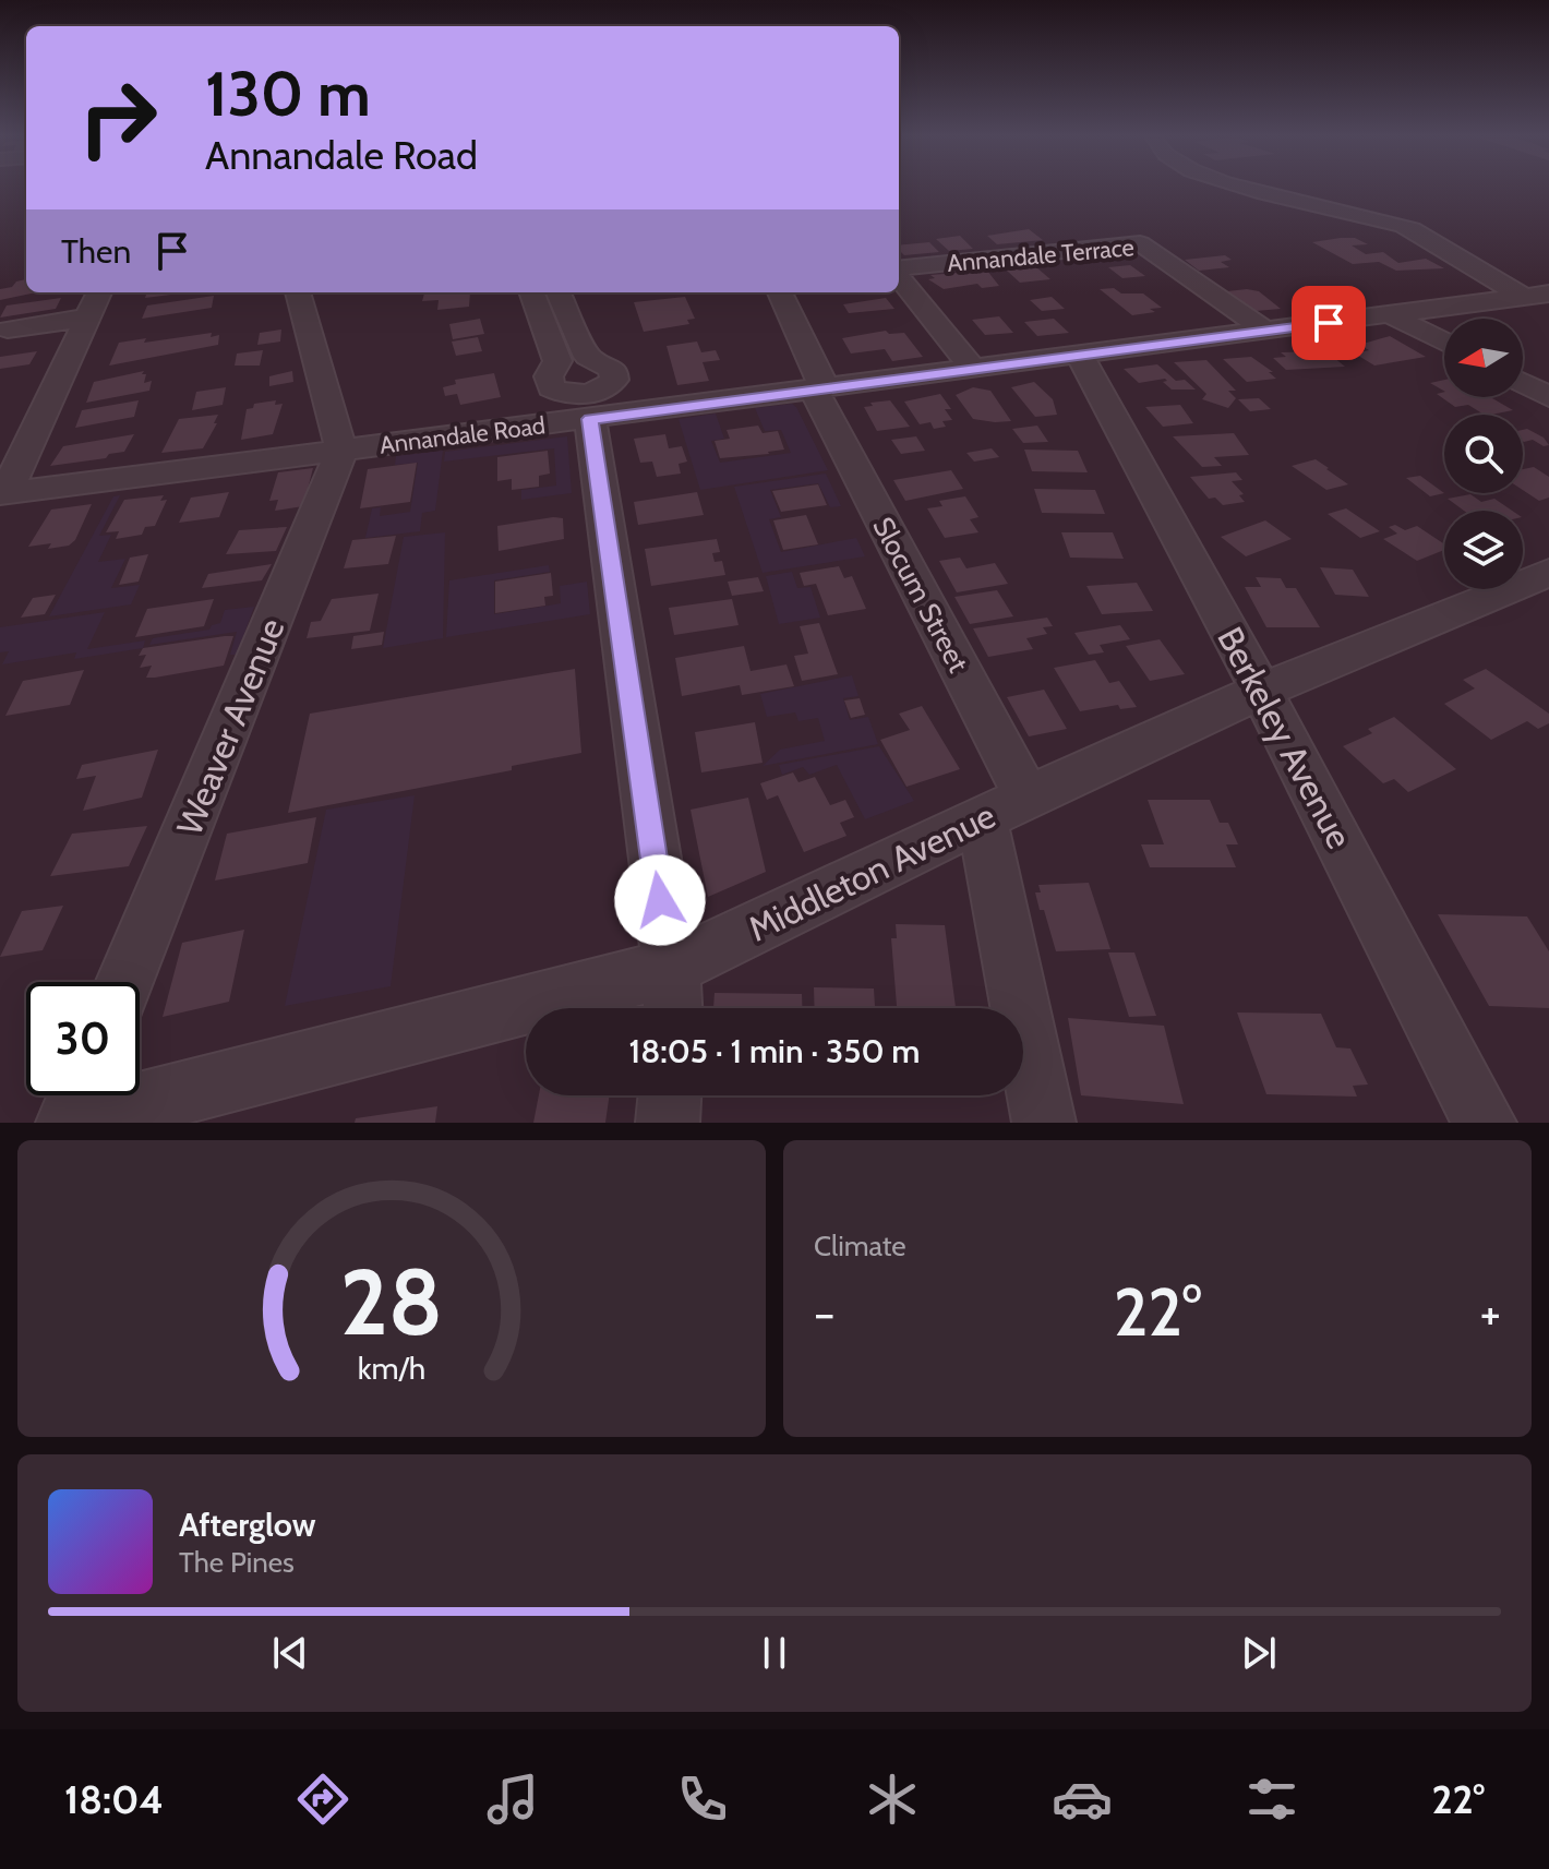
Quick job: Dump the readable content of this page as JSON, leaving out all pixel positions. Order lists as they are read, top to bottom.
{
  "streets": {
    "street": [
      "Annandale Terrace",
      "Annandale Road",
      "Slocum Street",
      "Weaver Avenue",
      "Berkeley Avenue",
      "Middleton Avenue"
    ]
  },
  "crossings": [
    ["Annandale Terrace", "Annandale Road"],
    ["Annandale Road", "Slocum Street"],
    ["Annandale Road", "Weaver Avenue"],
    ["Annandale Road", "Berkeley Avenue"],
    ["Slocum Street", "Middleton Avenue"],
    ["Berkeley Avenue", "Middleton Avenue"]
  ],
  "north": "left",
  "page": {
    "turn": ["130 m", "Annandale Road"],
    "then": "Then",
    "limit": "30",
    "trip": "18:05 · 1 min · 350 m",
    "tile": "Climate",
    "heat": ["−", "22°", "+"],
    "song": ["Afterglow", "The Pines"],
    "tabs": ["18:04", "22°"],
    "gauge": ["28", "km/h"]
  }
}
